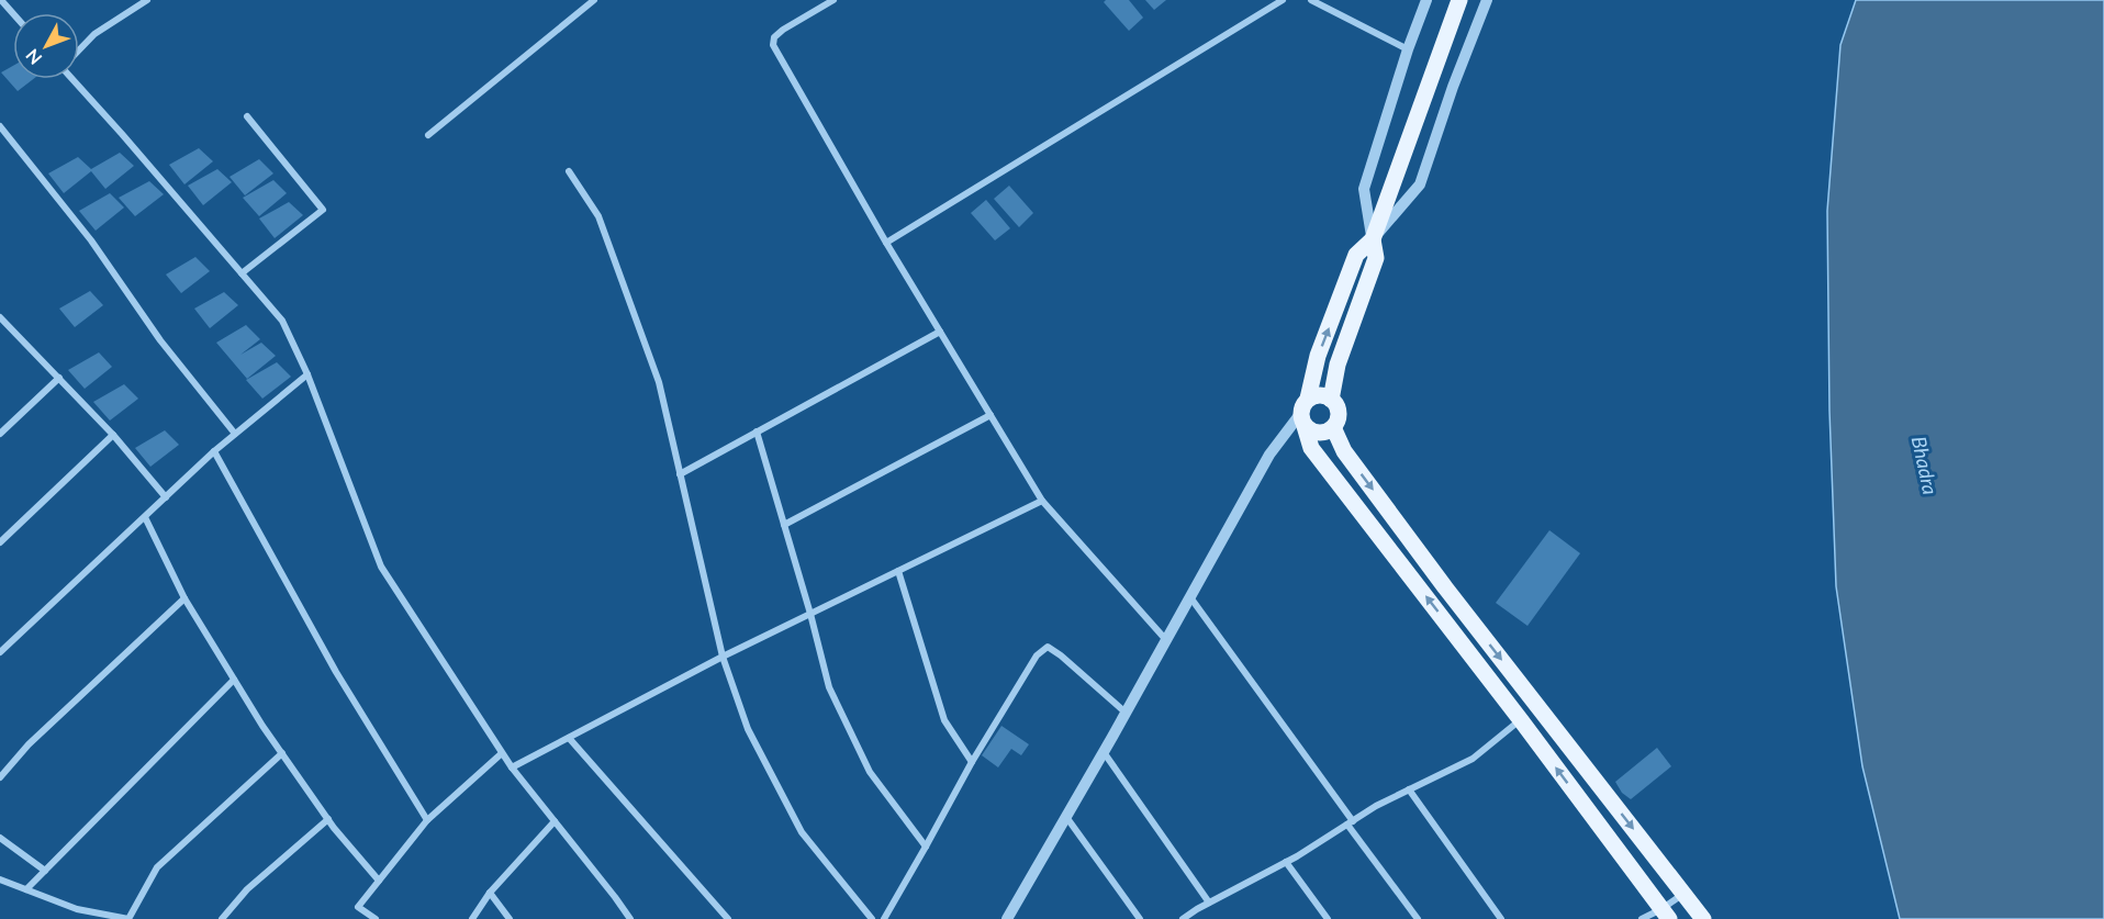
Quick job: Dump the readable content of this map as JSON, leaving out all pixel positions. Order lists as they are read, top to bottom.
{
  "water": ["Bhadra"],
  "north": "bottom left"
}
